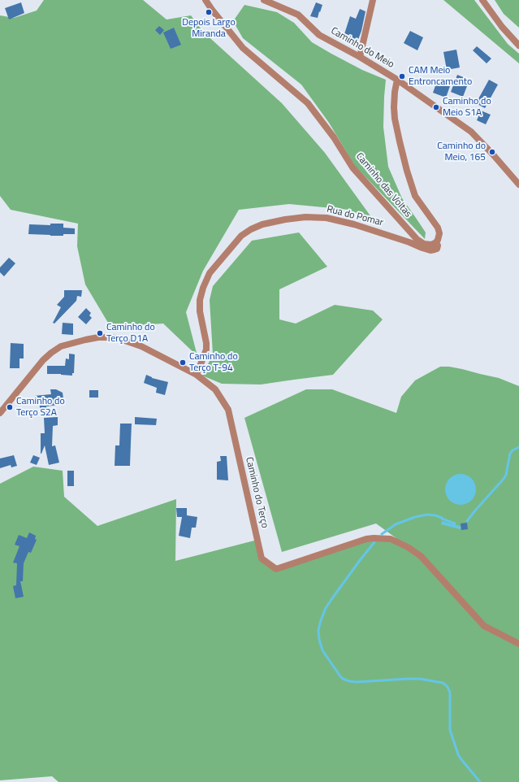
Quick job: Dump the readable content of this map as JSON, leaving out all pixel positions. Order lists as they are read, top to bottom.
{
  "streets": {
    "street": [
      "Caminho do Meio",
      "Caminho das Voltas",
      "Rua do Pomar",
      "Caminho do Terço"
    ]
  },
  "crossings": [
    ["Caminho do Meio", "Caminho das Voltas"],
    ["Caminho das Voltas", "Rua do Pomar"],
    ["Rua do Pomar", "Caminho do Terço"]
  ],
  "places": [
    "Depois Largo Miranda",
    "CAM Meio Entroncamento",
    "Caminho do Meio S1A",
    "Caminho do Meio, 165",
    "Caminho do Terço D1A",
    "Caminho do Terço T-94",
    "Caminho do Terço S2A"
  ]
}
